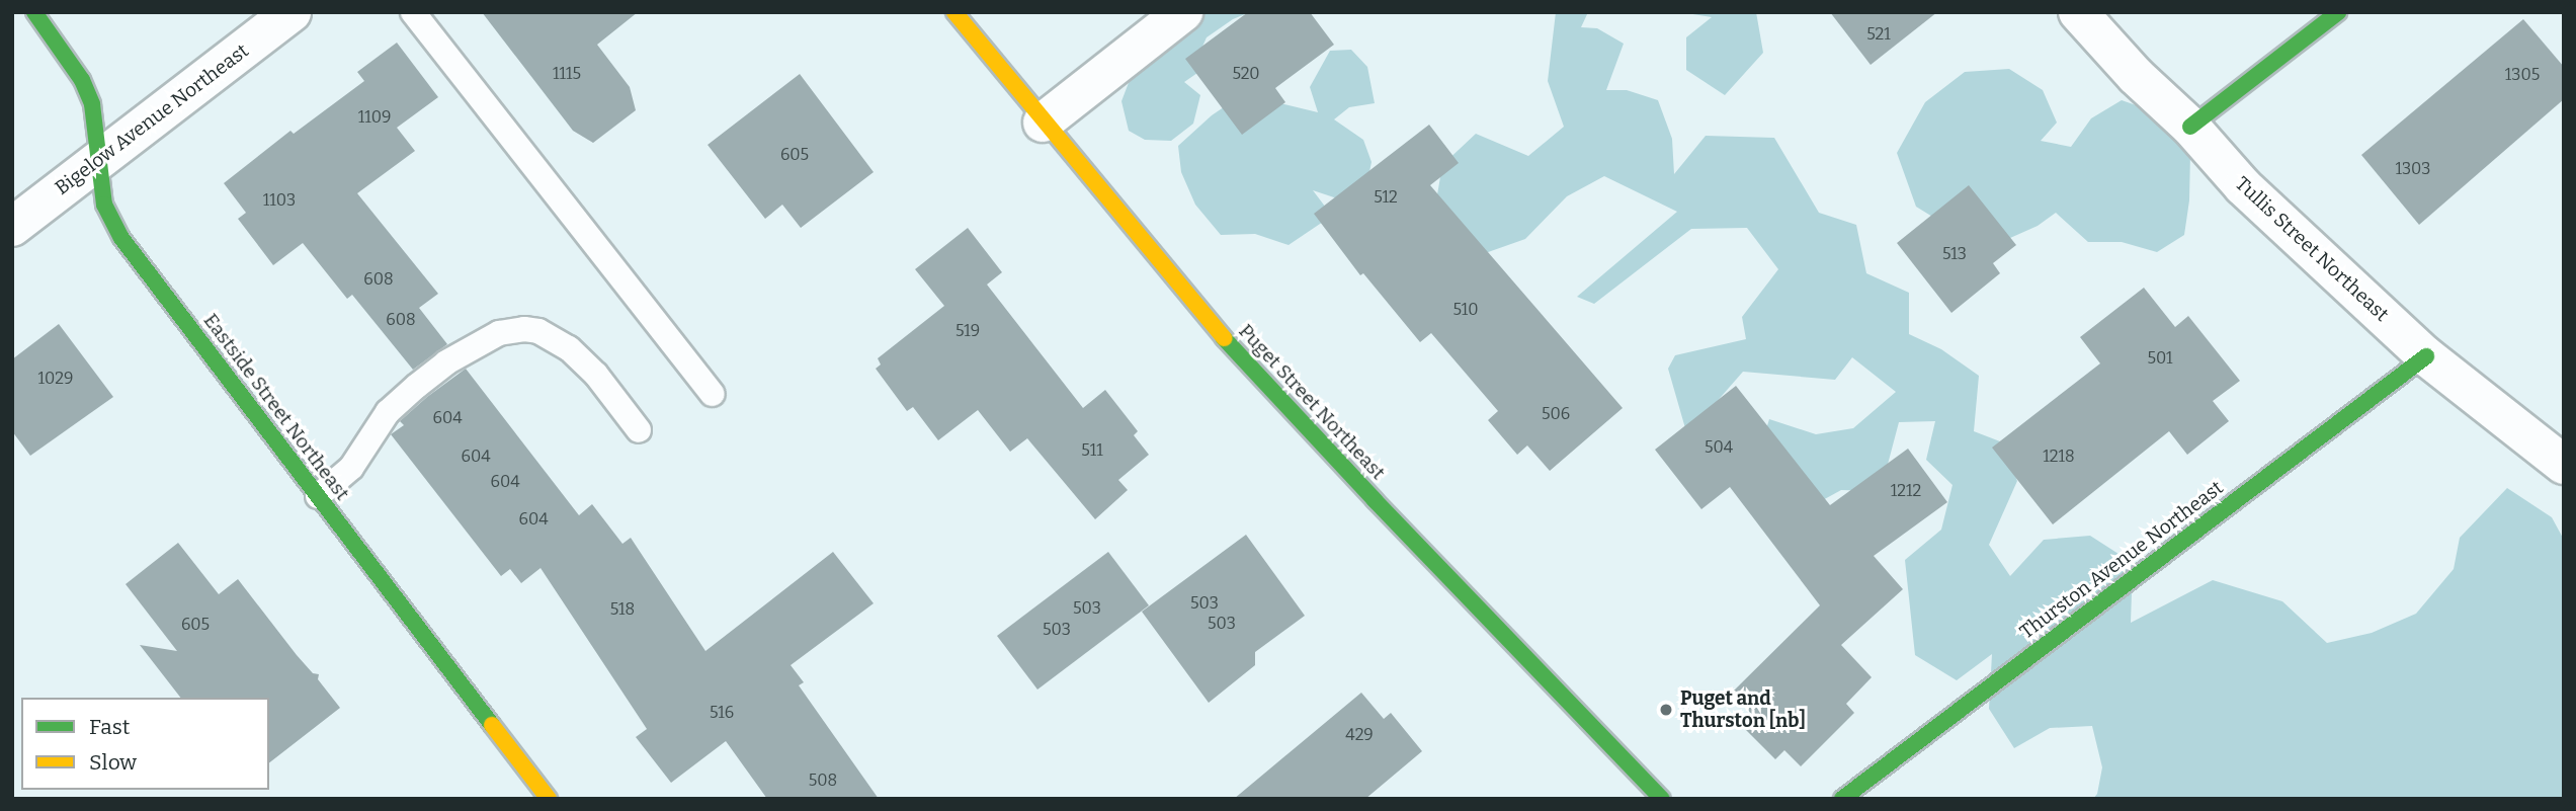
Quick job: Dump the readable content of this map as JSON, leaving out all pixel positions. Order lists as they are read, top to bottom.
{
  "streets": {
    "street": [
      "Bigelow Avenue Northeast",
      "Tullis Street Northeast",
      "Puget Street Northeast",
      "Eastside Street Northeast",
      "Thurston Avenue Northeast"
    ]
  },
  "crossings": [
    ["Bigelow Avenue Northeast", "Eastside Street Northeast"],
    ["Tullis Street Northeast", "Thurston Avenue Northeast"]
  ],
  "places": ["Puget and Thurston [nb]"],
  "house_numbers": [
    "521",
    "1115",
    "520",
    "1305",
    "1109",
    "605",
    "1303",
    "512",
    "1103",
    "513",
    "608",
    "510",
    "608",
    "519",
    "501",
    "1029",
    "506",
    "604",
    "504",
    "511",
    "604",
    "1218",
    "604",
    "1212",
    "604",
    "503",
    "503",
    "518",
    "503",
    "605",
    "503",
    "516",
    "429",
    "508"
  ],
  "legend": ["Fast", "Slow"]
}
